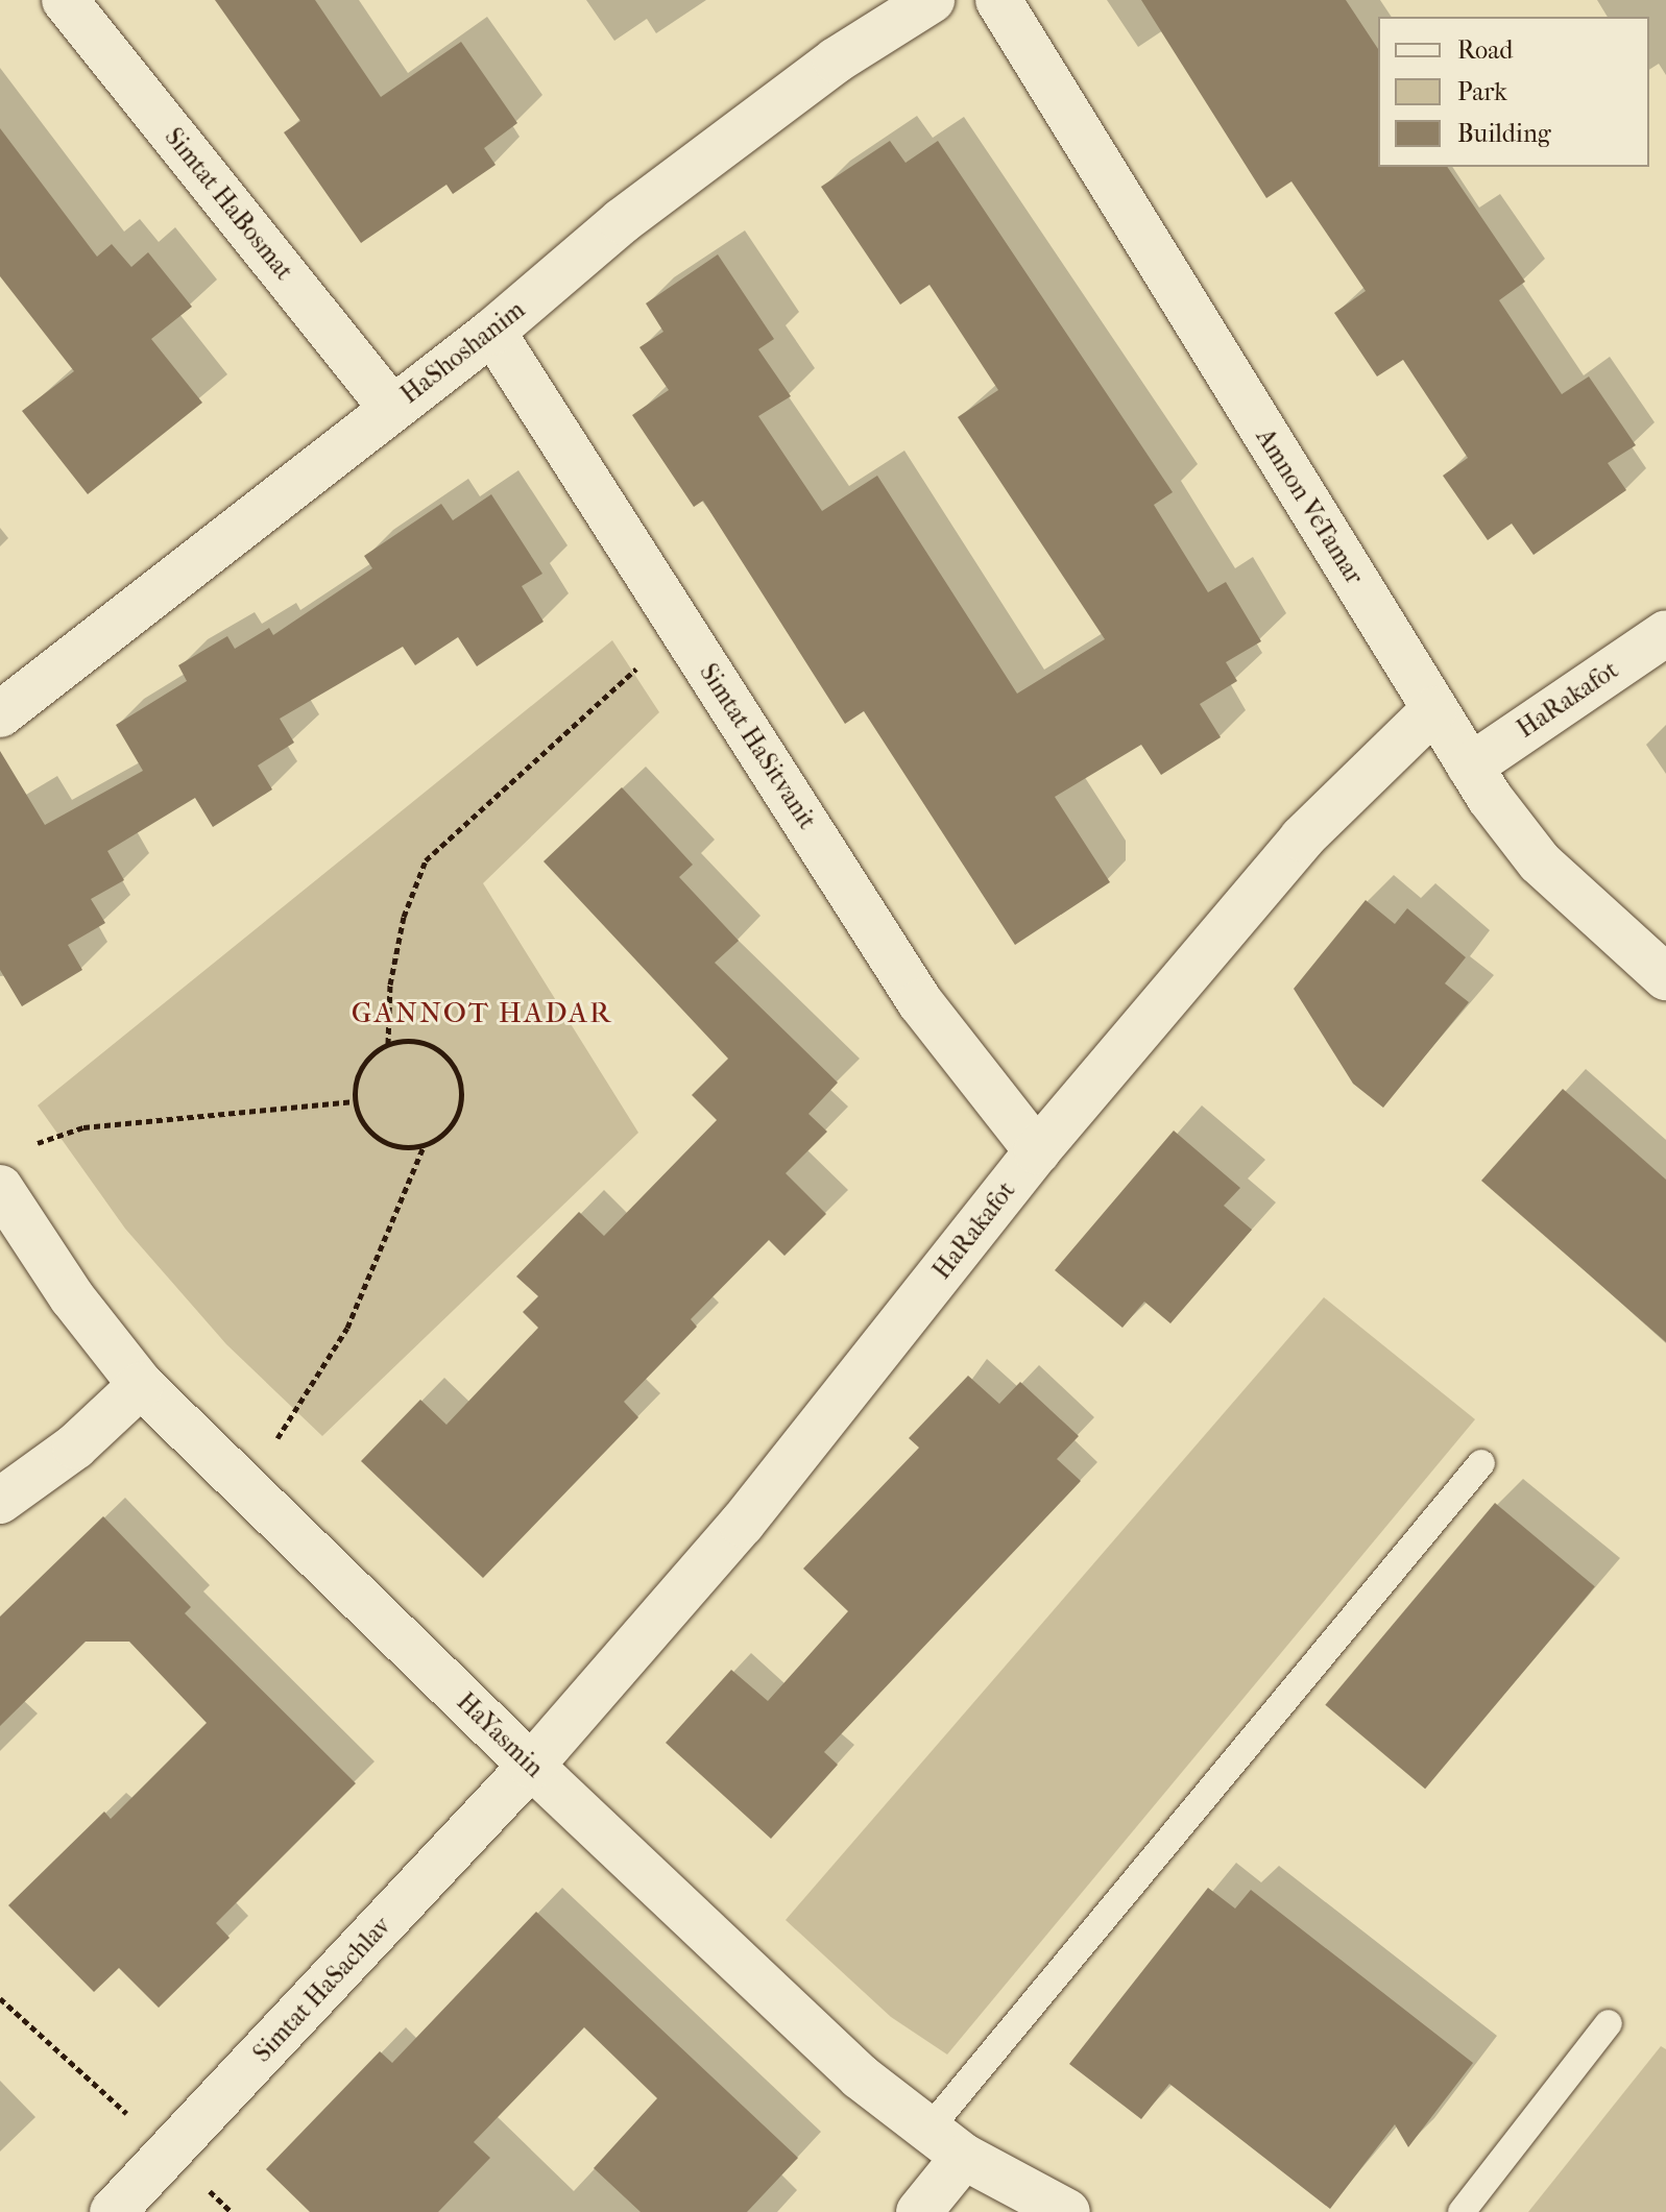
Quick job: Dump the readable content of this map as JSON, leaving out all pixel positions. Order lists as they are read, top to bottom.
{
  "streets": {
    "street": [
      "Simtat HaBosmat",
      "HaShoshanim",
      "Amnon VeTamar",
      "HaRakafot",
      "Simtat HaSitvanit",
      "HaYasmin",
      "Simtat HaSachlav"
    ]
  },
  "crossings": [
    ["Simtat HaBosmat", "HaShoshanim"],
    ["HaShoshanim", "Simtat HaSitvanit"],
    ["Amnon VeTamar", "HaRakafot"],
    ["HaRakafot", "Simtat HaSitvanit"],
    ["HaRakafot", "HaYasmin"],
    ["HaRakafot", "Simtat HaSachlav"],
    ["HaYasmin", "Simtat HaSachlav"]
  ],
  "districts": ["GANNOT HADAR"],
  "legend": ["Road", "Park", "Building"]
}
